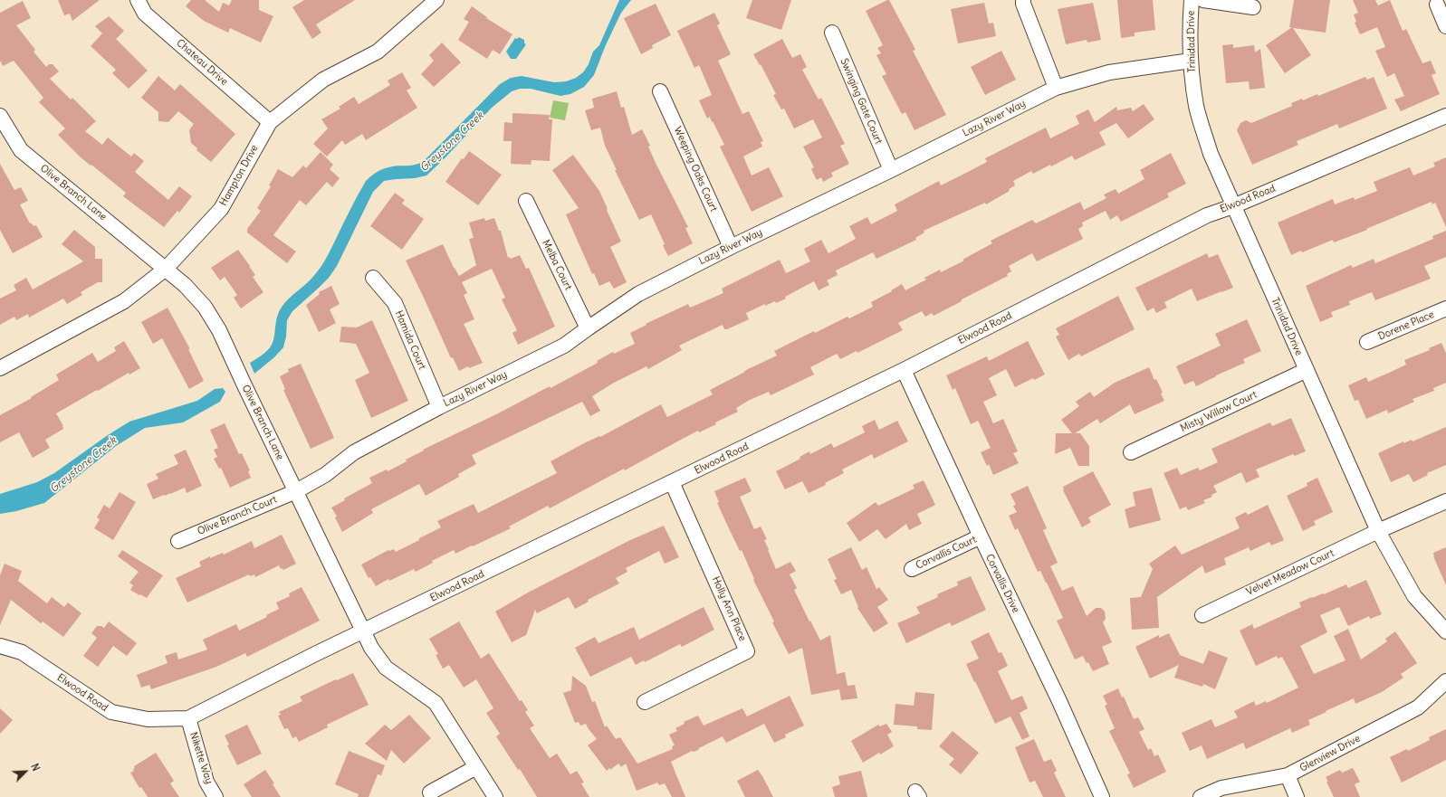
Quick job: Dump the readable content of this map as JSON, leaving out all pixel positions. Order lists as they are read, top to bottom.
{
  "streets": {
    "street": [
      "Trinidad Drive",
      "Chateau Drive",
      "Swinging Gate Court",
      "Lazy River Way",
      "Weeping Oaks Court",
      "Hampton Drive",
      "Olive Branch Lane",
      "Elwood Road",
      "Melba Court",
      "Dorene Place",
      "Hamida Court",
      "Misty Willow Court",
      "Olive Branch Court",
      "Corvallis Court",
      "Velvet Meadow Court",
      "Corvallis Drive",
      "Holly Ann Place",
      "Glenview Drive",
      "Nikette Way"
    ]
  },
  "crossings": [
    ["Trinidad Drive", "Lazy River Way"],
    ["Trinidad Drive", "Elwood Road"],
    ["Trinidad Drive", "Misty Willow Court"],
    ["Trinidad Drive", "Velvet Meadow Court"],
    ["Chateau Drive", "Hampton Drive"],
    ["Swinging Gate Court", "Lazy River Way"],
    ["Lazy River Way", "Weeping Oaks Court"],
    ["Lazy River Way", "Olive Branch Lane"],
    ["Lazy River Way", "Melba Court"],
    ["Lazy River Way", "Hamida Court"],
    ["Lazy River Way", "Olive Branch Court"],
    ["Hampton Drive", "Olive Branch Lane"],
    ["Olive Branch Lane", "Elwood Road"],
    ["Olive Branch Lane", "Olive Branch Court"],
    ["Elwood Road", "Corvallis Drive"],
    ["Elwood Road", "Holly Ann Place"],
    ["Elwood Road", "Nikette Way"],
    ["Corvallis Court", "Corvallis Drive"]
  ],
  "water": ["Greystone Creek"],
  "north": "top right"
}
